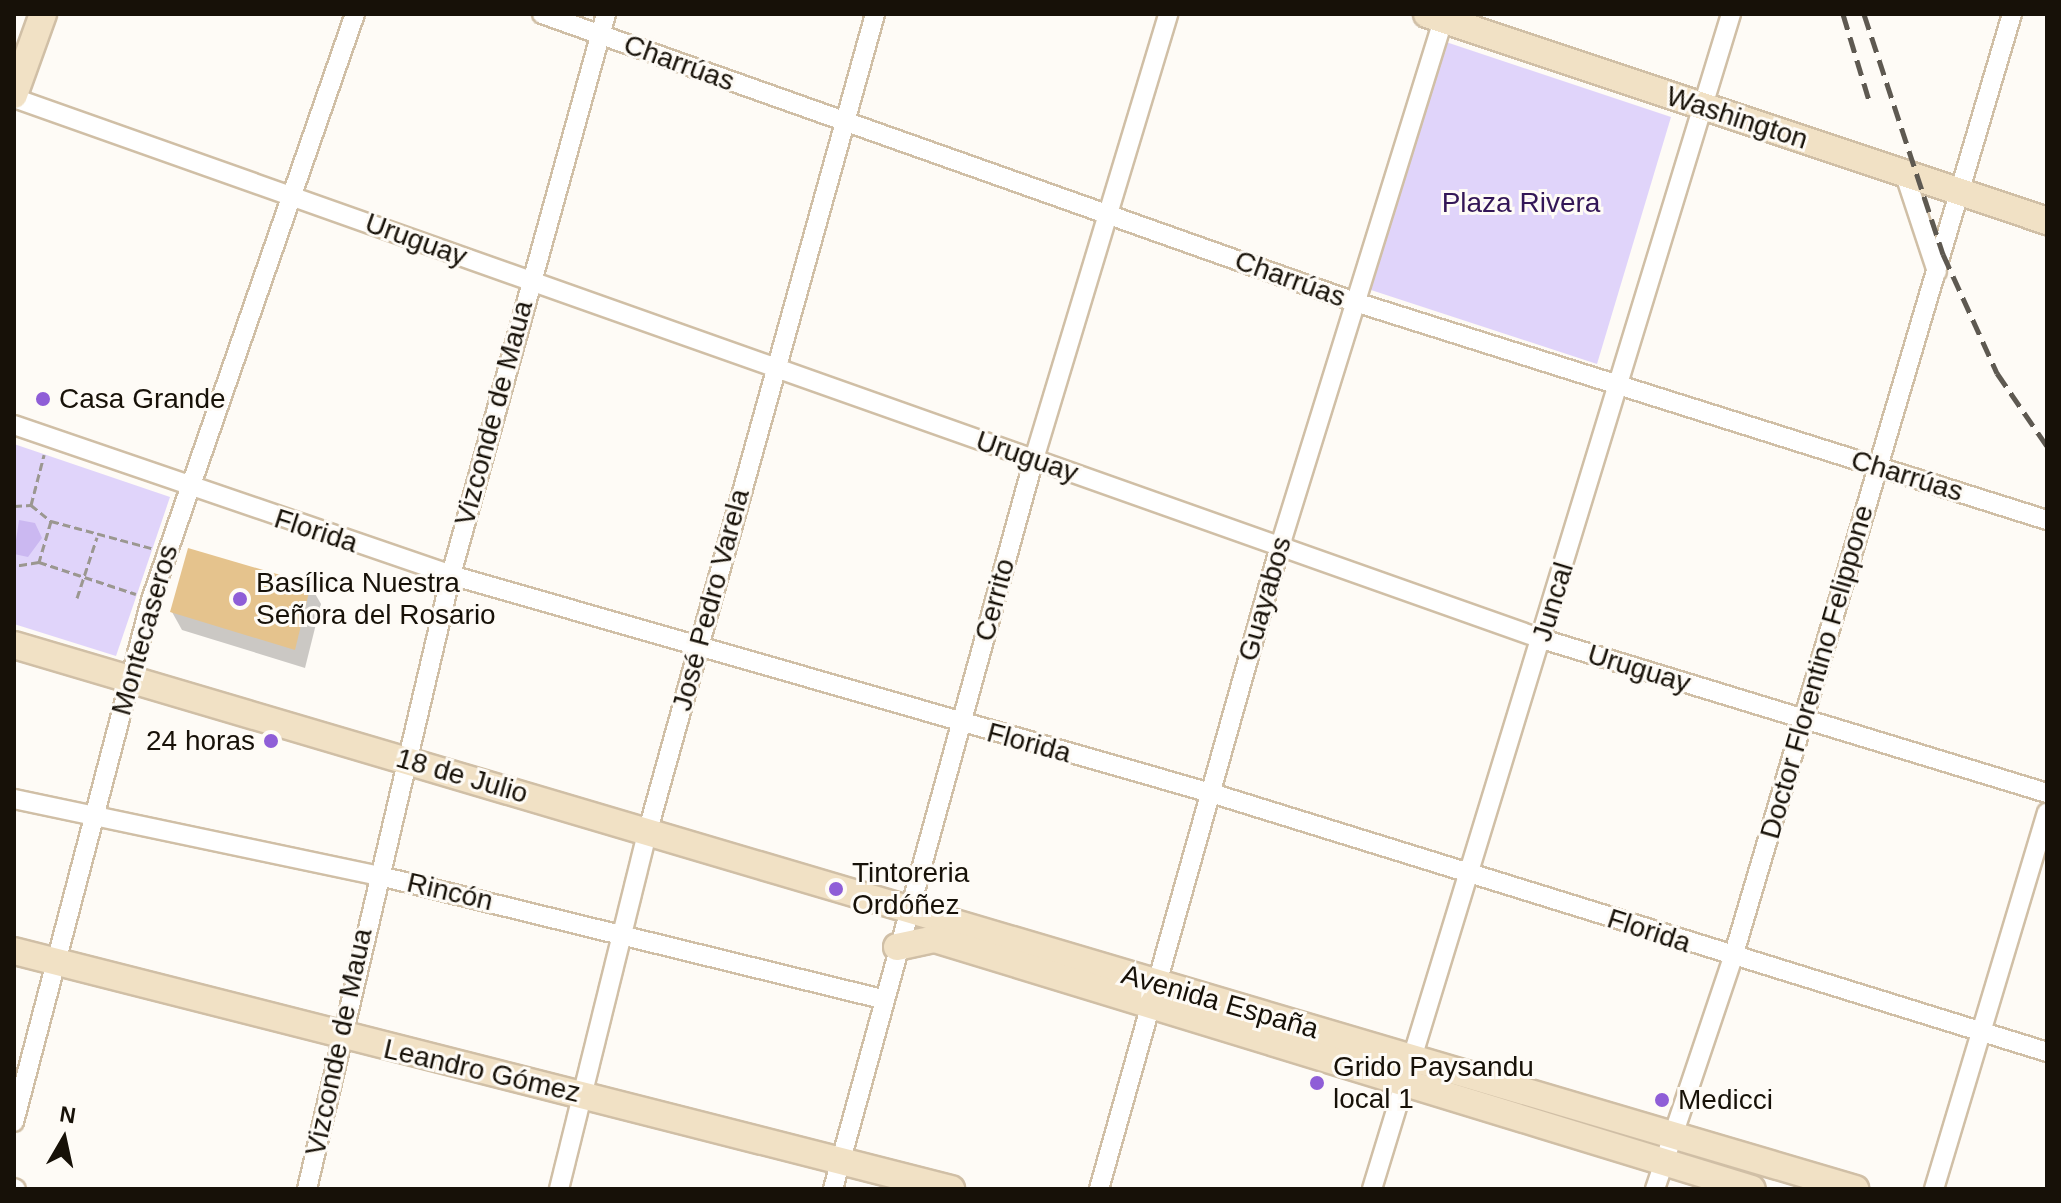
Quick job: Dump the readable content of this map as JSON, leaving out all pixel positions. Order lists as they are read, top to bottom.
{
  "streets": {
    "street": [
      "Charrúas",
      "Washington",
      "Uruguay",
      "Vizconde de Maua",
      "Florida",
      "Guayabos",
      "José Pedro Varela",
      "Cerrito",
      "Juncal",
      "Montecaseros",
      "Doctor Florentino Felippone",
      "18 de Julio",
      "Rincón",
      "Avenida España",
      "Leandro Gómez"
    ]
  },
  "crossings": [
    ["Charrúas", "Vizconde de Maua"],
    ["Charrúas", "Guayabos"],
    ["Charrúas", "José Pedro Varela"],
    ["Charrúas", "Cerrito"],
    ["Charrúas", "Juncal"],
    ["Charrúas", "Doctor Florentino Felippone"],
    ["Washington", "Guayabos"],
    ["Washington", "Juncal"],
    ["Washington", "Doctor Florentino Felippone"],
    ["Uruguay", "Vizconde de Maua"],
    ["Uruguay", "Guayabos"],
    ["Uruguay", "José Pedro Varela"],
    ["Uruguay", "Cerrito"],
    ["Uruguay", "Juncal"],
    ["Uruguay", "Montecaseros"],
    ["Uruguay", "Doctor Florentino Felippone"],
    ["Vizconde de Maua", "Florida"],
    ["Vizconde de Maua", "18 de Julio"],
    ["Vizconde de Maua", "Rincón"],
    ["Vizconde de Maua", "Leandro Gómez"],
    ["Florida", "Guayabos"],
    ["Florida", "José Pedro Varela"],
    ["Florida", "Cerrito"],
    ["Florida", "Juncal"],
    ["Florida", "Montecaseros"],
    ["Florida", "Doctor Florentino Felippone"],
    ["Guayabos", "Avenida España"],
    ["José Pedro Varela", "18 de Julio"],
    ["José Pedro Varela", "Rincón"],
    ["José Pedro Varela", "Leandro Gómez"],
    ["Cerrito", "18 de Julio"],
    ["Cerrito", "Rincón"],
    ["Cerrito", "Avenida España"],
    ["Cerrito", "Leandro Gómez"],
    ["Juncal", "Avenida España"],
    ["Montecaseros", "18 de Julio"],
    ["Montecaseros", "Rincón"],
    ["Montecaseros", "Leandro Gómez"],
    ["Doctor Florentino Felippone", "Avenida España"],
    ["18 de Julio", "Avenida España"]
  ],
  "parks": ["Plaza Rivera"],
  "places": [
    "Casa Grande",
    "Basílica Nuestra Señora del Rosario",
    "24 horas",
    "Tintoreria Ordóñez",
    "Grido Paysandu local 1",
    "Medicci"
  ],
  "north": "top"
}
